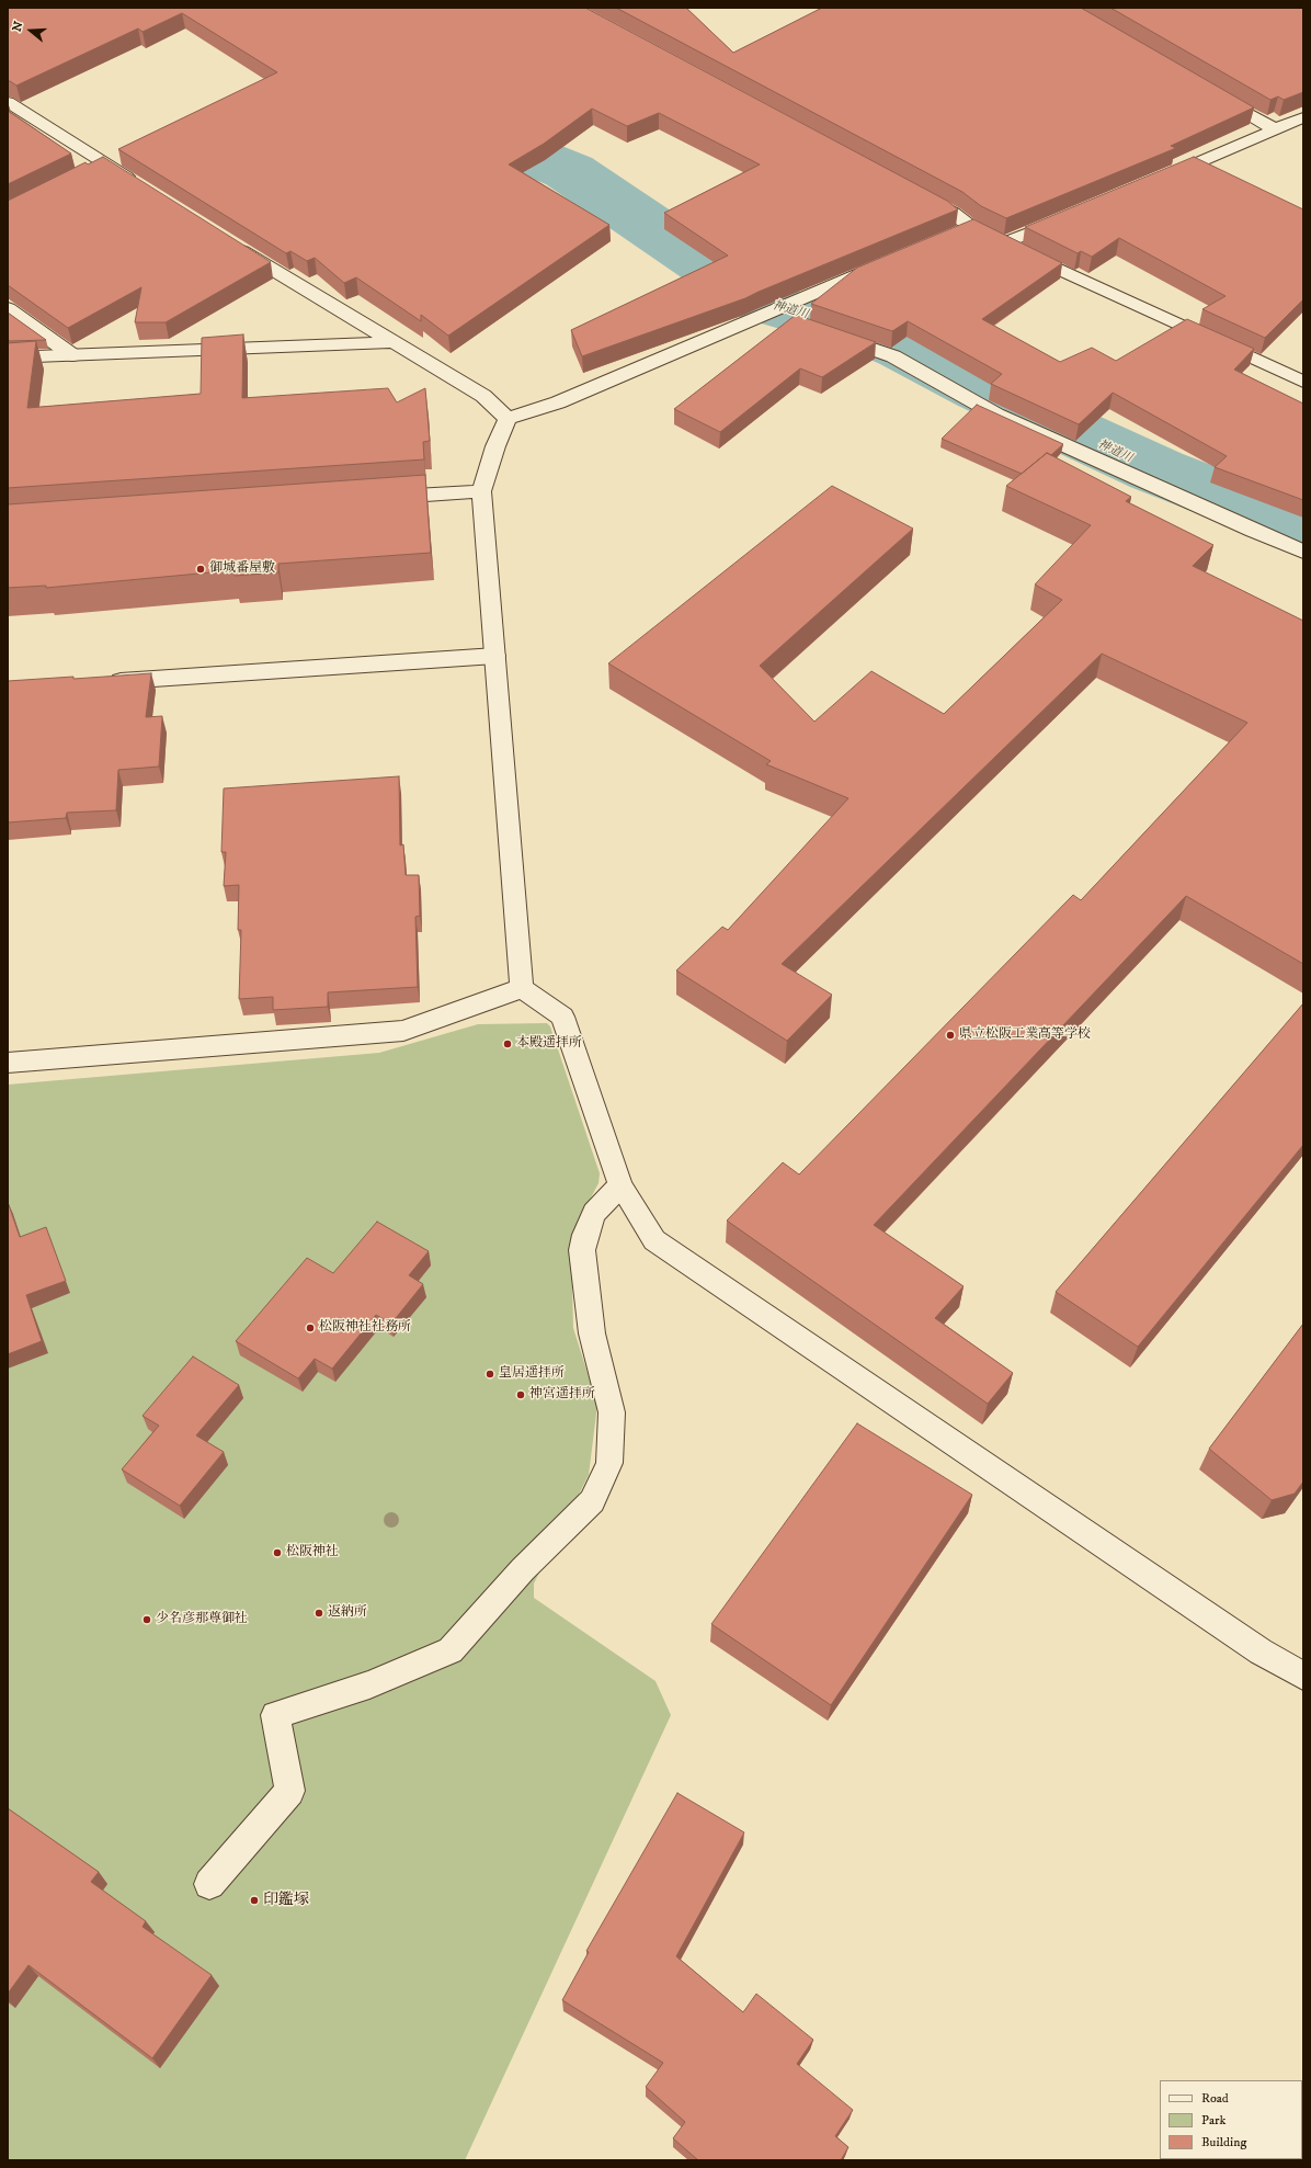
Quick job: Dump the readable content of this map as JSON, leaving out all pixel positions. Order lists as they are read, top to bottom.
{
  "water": ["神道川"],
  "places": [
    "御城番屋敷",
    "県立松阪工業高等学校",
    "本殿遥拝所",
    "松阪神社社務所",
    "皇居遥拝所",
    "神宮遥拝所",
    "松阪神社",
    "返納所",
    "少名彦那尊御社",
    "印鑑塚"
  ],
  "legend": ["Road", "Park", "Building"],
  "north": "left"
}
